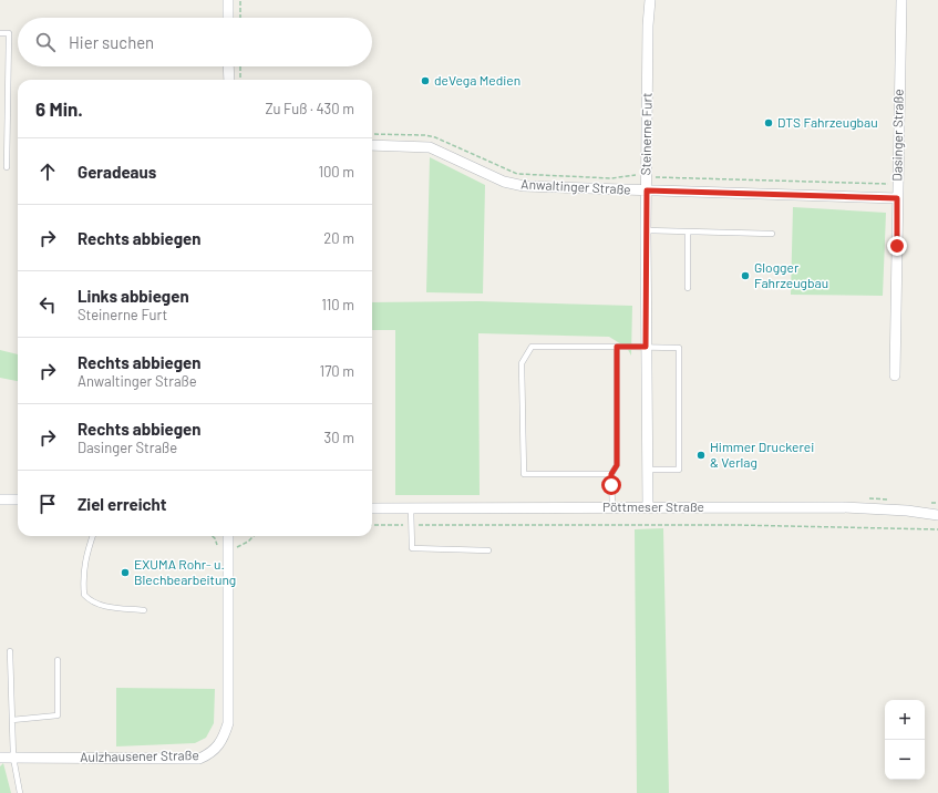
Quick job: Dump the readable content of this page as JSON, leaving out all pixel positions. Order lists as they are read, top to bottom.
{
  "streets": {
    "street": [
      "Steinerne Furt",
      "Dasinger Straße",
      "Anwaltinger Straße",
      "Pöttmeser Straße",
      "Aulzhausener Straße"
    ]
  },
  "crossings": [
    ["Steinerne Furt", "Anwaltinger Straße"],
    ["Steinerne Furt", "Pöttmeser Straße"],
    ["Dasinger Straße", "Anwaltinger Straße"]
  ],
  "places": [
    "deVega Medien",
    "DTS Fahrzeugbau",
    "Glogger Fahrzeugbau",
    "Himmer Druckerei & Verlag",
    "EXUMA Rohr- u. Blechbearbeitung"
  ],
  "page": {
    "search": "Hier suchen",
    "heading": ["6 Min.", "Zu Fuß · 430 m"],
    "list": [
      ["Geradeaus", "100 m"],
      ["Rechts abbiegen", "20 m"],
      ["Links abbiegen", "Steinerne Furt", "110 m"],
      ["Rechts abbiegen", "Anwaltinger Straße", "170 m"],
      ["Rechts abbiegen", "Dasinger Straße", "30 m"],
      "Ziel erreicht"
    ],
    "map_buttons": ["+", "−"]
  }
}
